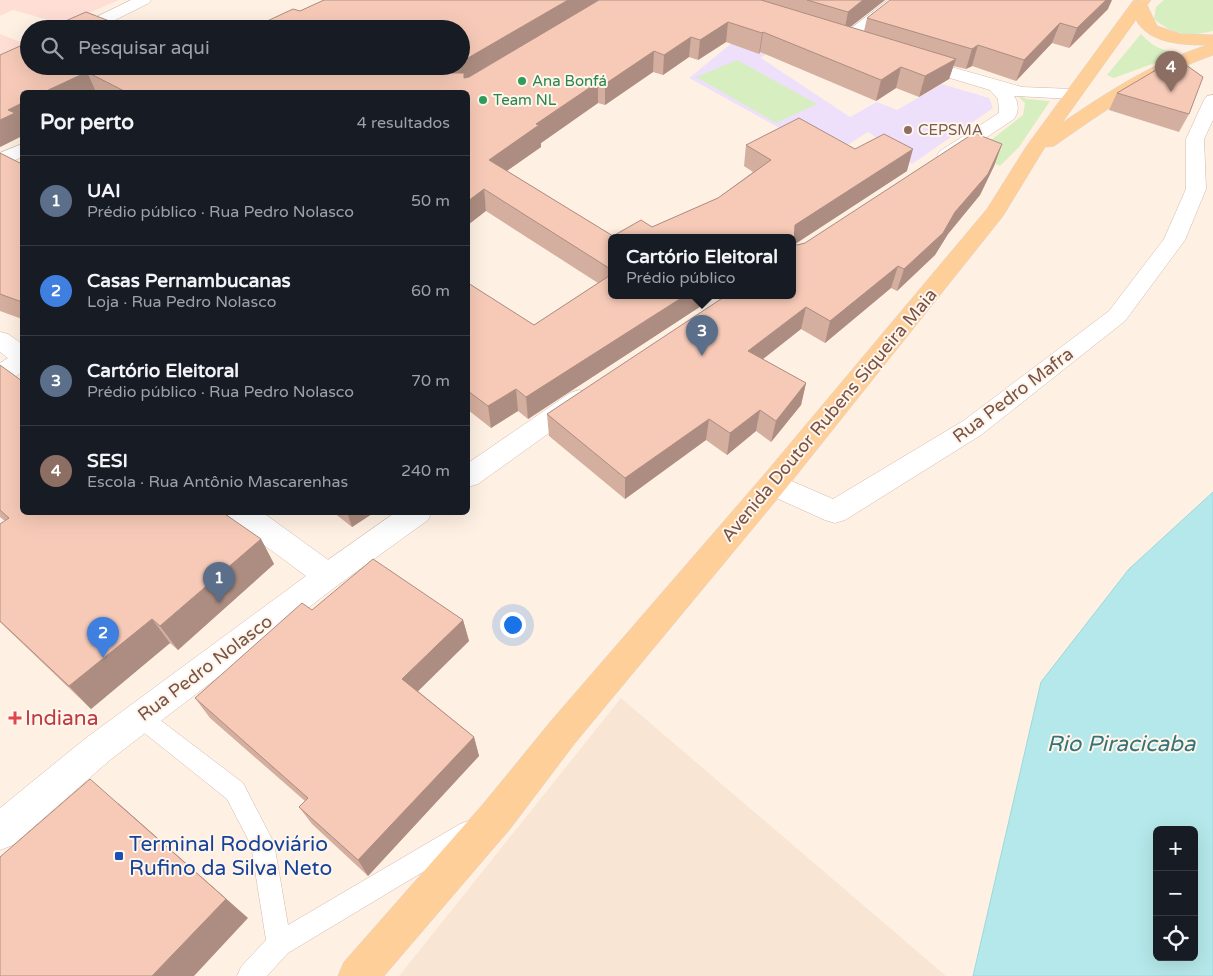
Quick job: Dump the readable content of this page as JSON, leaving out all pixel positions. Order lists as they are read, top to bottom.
{
  "streets": {
    "main road": ["Avenida Doutor Rubens Siqueira Maia"],
    "street": ["Rua Pedro Mafra", "Rua Pedro Nolasco"]
  },
  "crossings": [
    ["Rua Pedro Mafra", "Avenida Doutor Rubens Siqueira Maia"]
  ],
  "water": ["Rio Piracicaba"],
  "places": {
    "other": ["Ana Bonfá", "Team NL", "CEPSMA"],
    "health": ["Indiana"],
    "transit": ["Terminal Rodoviário Rufino da Silva Neto"]
  },
  "page": {
    "search": "Pesquisar aqui",
    "pins": [
      "4",
      "3",
      "1",
      "2"
    ],
    "heading": ["Por perto", "4 resultados"],
    "list": [
      {
        "mark": "1",
        "name": "UAI",
        "note": "Prédio público · Rua Pedro Nolasco",
        "value": "50 m"
      },
      {
        "mark": "2",
        "name": "Casas Pernambucanas",
        "note": "Loja · Rua Pedro Nolasco",
        "value": "60 m"
      },
      {
        "mark": "3",
        "name": "Cartório Eleitoral",
        "note": "Prédio público · Rua Pedro Nolasco",
        "value": "70 m"
      },
      {
        "mark": "4",
        "name": "SESI",
        "note": "Escola · Rua Antônio Mascarenhas",
        "value": "240 m"
      }
    ],
    "popup": ["Cartório Eleitoral", "Prédio público"],
    "map_buttons": ["+", "−"]
  }
}
